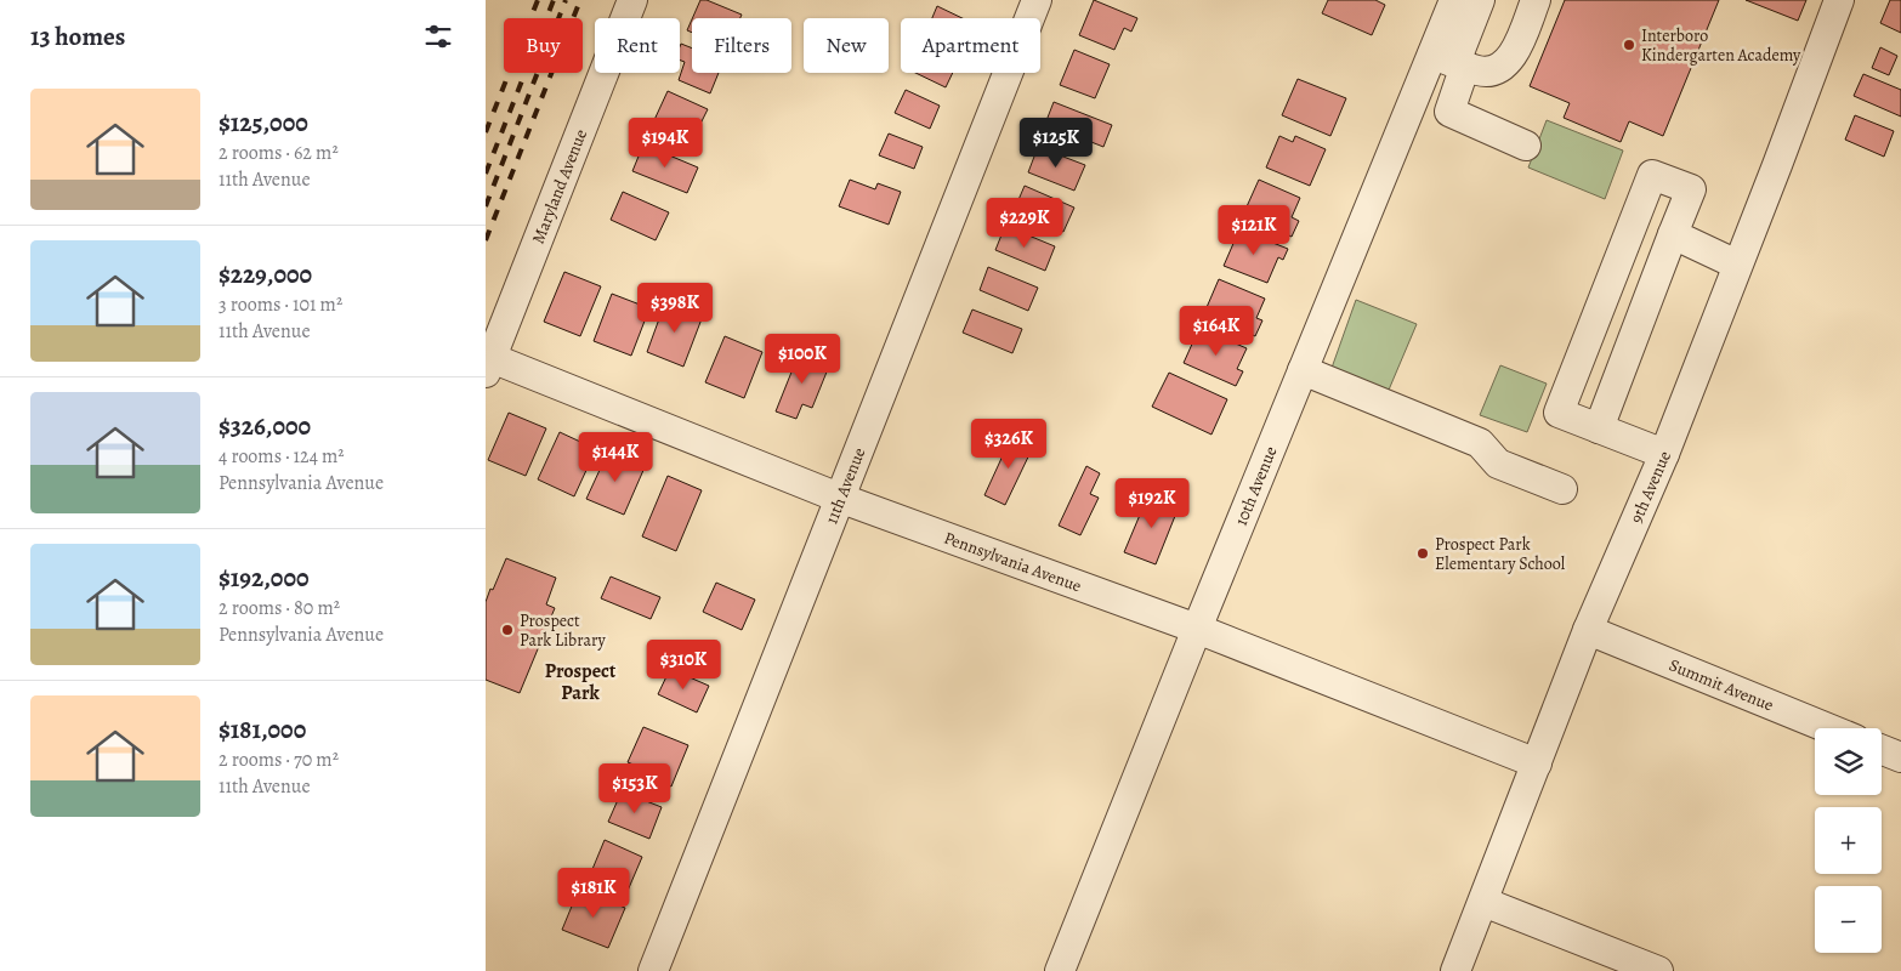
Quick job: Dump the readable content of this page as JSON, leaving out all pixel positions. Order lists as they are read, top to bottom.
{
  "streets": {
    "street": [
      "Maryland Avenue",
      "10th Avenue",
      "11th Avenue",
      "9th Avenue",
      "Pennsylvania Avenue",
      "Summit Avenue"
    ]
  },
  "crossings": [
    ["Maryland Avenue", "Pennsylvania Avenue"],
    ["10th Avenue", "Pennsylvania Avenue"],
    ["11th Avenue", "Pennsylvania Avenue"],
    ["9th Avenue", "Pennsylvania Avenue"],
    ["9th Avenue", "Summit Avenue"]
  ],
  "districts": ["Prospect Park"],
  "places": ["Interboro Kindergarten Academy", "Prospect Park Elementary School", "Prospect Park Library"],
  "page": {
    "heading": "13 homes",
    "chip": [
      "Buy",
      "Rent",
      "Filters",
      "New",
      "Apartment"
    ],
    "list": [
      {
        "name": "$125,000",
        "note": "2 rooms · 62 m² · 11th Avenue"
      },
      {
        "name": "$229,000",
        "note": "3 rooms · 101 m² · 11th Avenue"
      },
      {
        "name": "$326,000",
        "note": "4 rooms · 124 m² · Pennsylvania Avenue"
      },
      {
        "name": "$192,000",
        "note": "2 rooms · 80 m² · Pennsylvania Avenue"
      },
      {
        "name": "$181,000",
        "note": "2 rooms · 70 m² · 11th Avenue"
      }
    ],
    "price": [
      "$194K",
      "$125K",
      "$229K",
      "$121K",
      "$398K",
      "$164K",
      "$100K",
      "$326K",
      "$144K",
      "$192K",
      "$310K",
      "$153K",
      "$181K"
    ],
    "map_buttons": ["+", "−"]
  }
}
